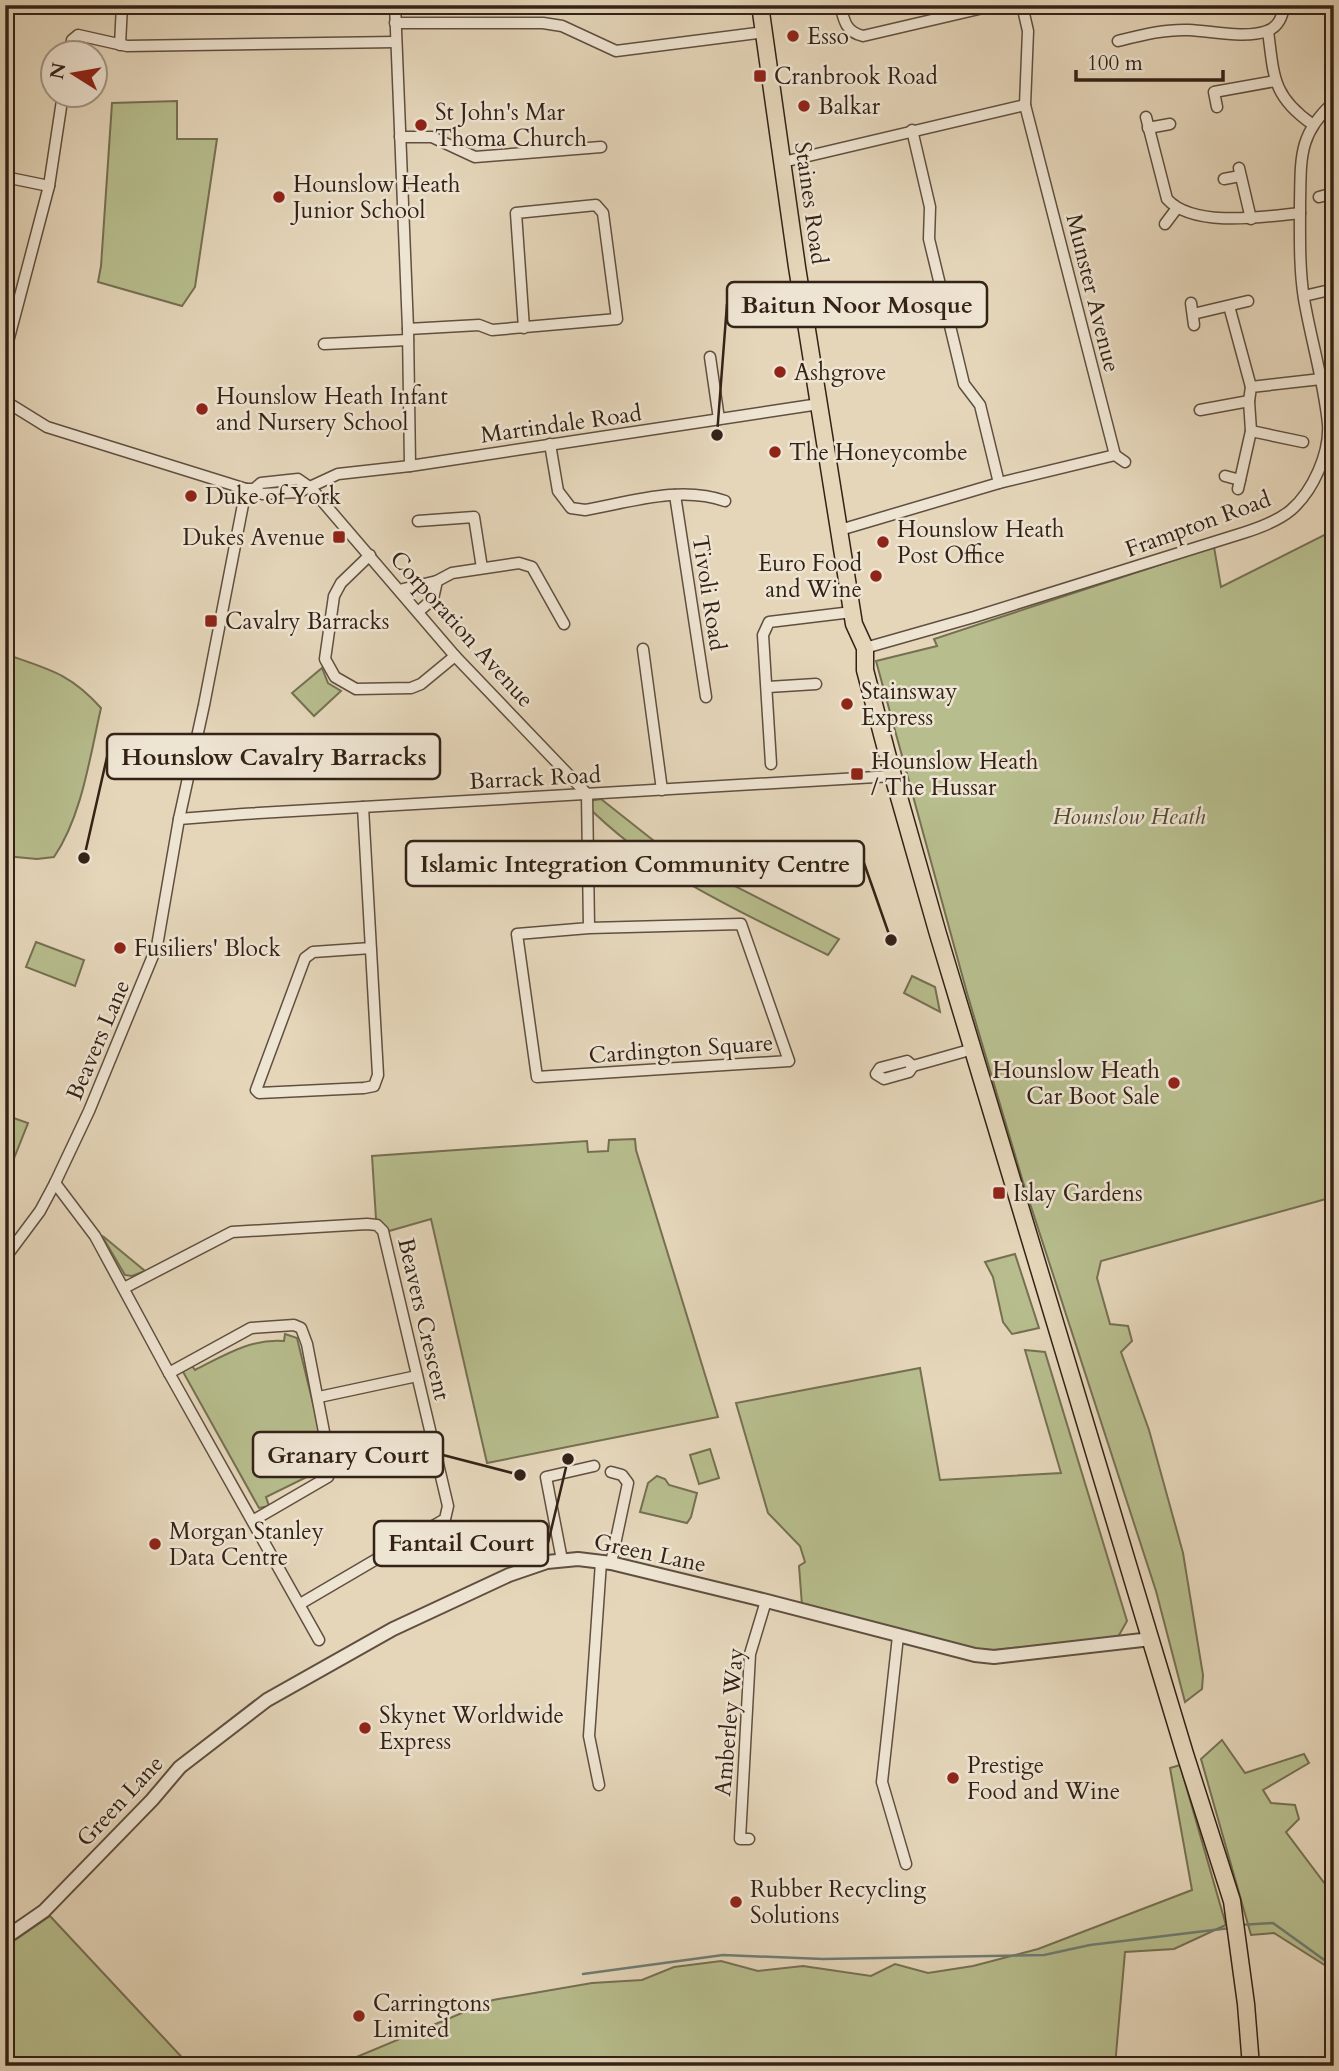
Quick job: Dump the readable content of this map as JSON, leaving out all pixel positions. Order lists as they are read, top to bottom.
{
  "streets": {
    "main road": ["Staines Road"],
    "street": [
      "Munster Avenue",
      "Martindale Road",
      "Frampton Road",
      "Tivoli Road",
      "Corporation Avenue",
      "Barrack Road",
      "Beavers Lane",
      "Cardington Square",
      "Beavers Crescent",
      "Green Lane",
      "Amberley Way"
    ]
  },
  "crossings": [
    ["Staines Road", "Martindale Road"],
    ["Staines Road", "Frampton Road"],
    ["Staines Road", "Barrack Road"],
    ["Martindale Road", "Tivoli Road"],
    ["Martindale Road", "Corporation Avenue"],
    ["Corporation Avenue", "Barrack Road"],
    ["Barrack Road", "Beavers Lane"],
    ["Green Lane", "Amberley Way"]
  ],
  "parks": ["Hounslow Heath"],
  "places": {
    "other": [
      "Esso",
      "Balkar",
      "St John's Mar Thoma Church",
      "Hounslow Heath Junior School",
      "Ashgrove",
      "Hounslow Heath Infant and Nursery School",
      "Baitun Noor Mosque",
      "The Honeycombe",
      "Duke of York",
      "Hounslow Heath Post Office",
      "Euro Food and Wine",
      "Stainsway Express",
      "Hounslow Cavalry Barracks",
      "Islamic Integration Community Centre",
      "Fusiliers' Block",
      "Hounslow Heath Car Boot Sale",
      "Fantail Court",
      "Granary Court",
      "Morgan Stanley Data Centre",
      "Skynet Worldwide Express",
      "Prestige Food and Wine",
      "Rubber Recycling Solutions",
      "Carringtons Limited"
    ],
    "transit": [
      "Cranbrook Road",
      "Dukes Avenue",
      "Cavalry Barracks",
      "Hounslow Heath / The Hussar",
      "Islay Gardens"
    ]
  },
  "scale_bar": "100 m",
  "north": "left"
}
